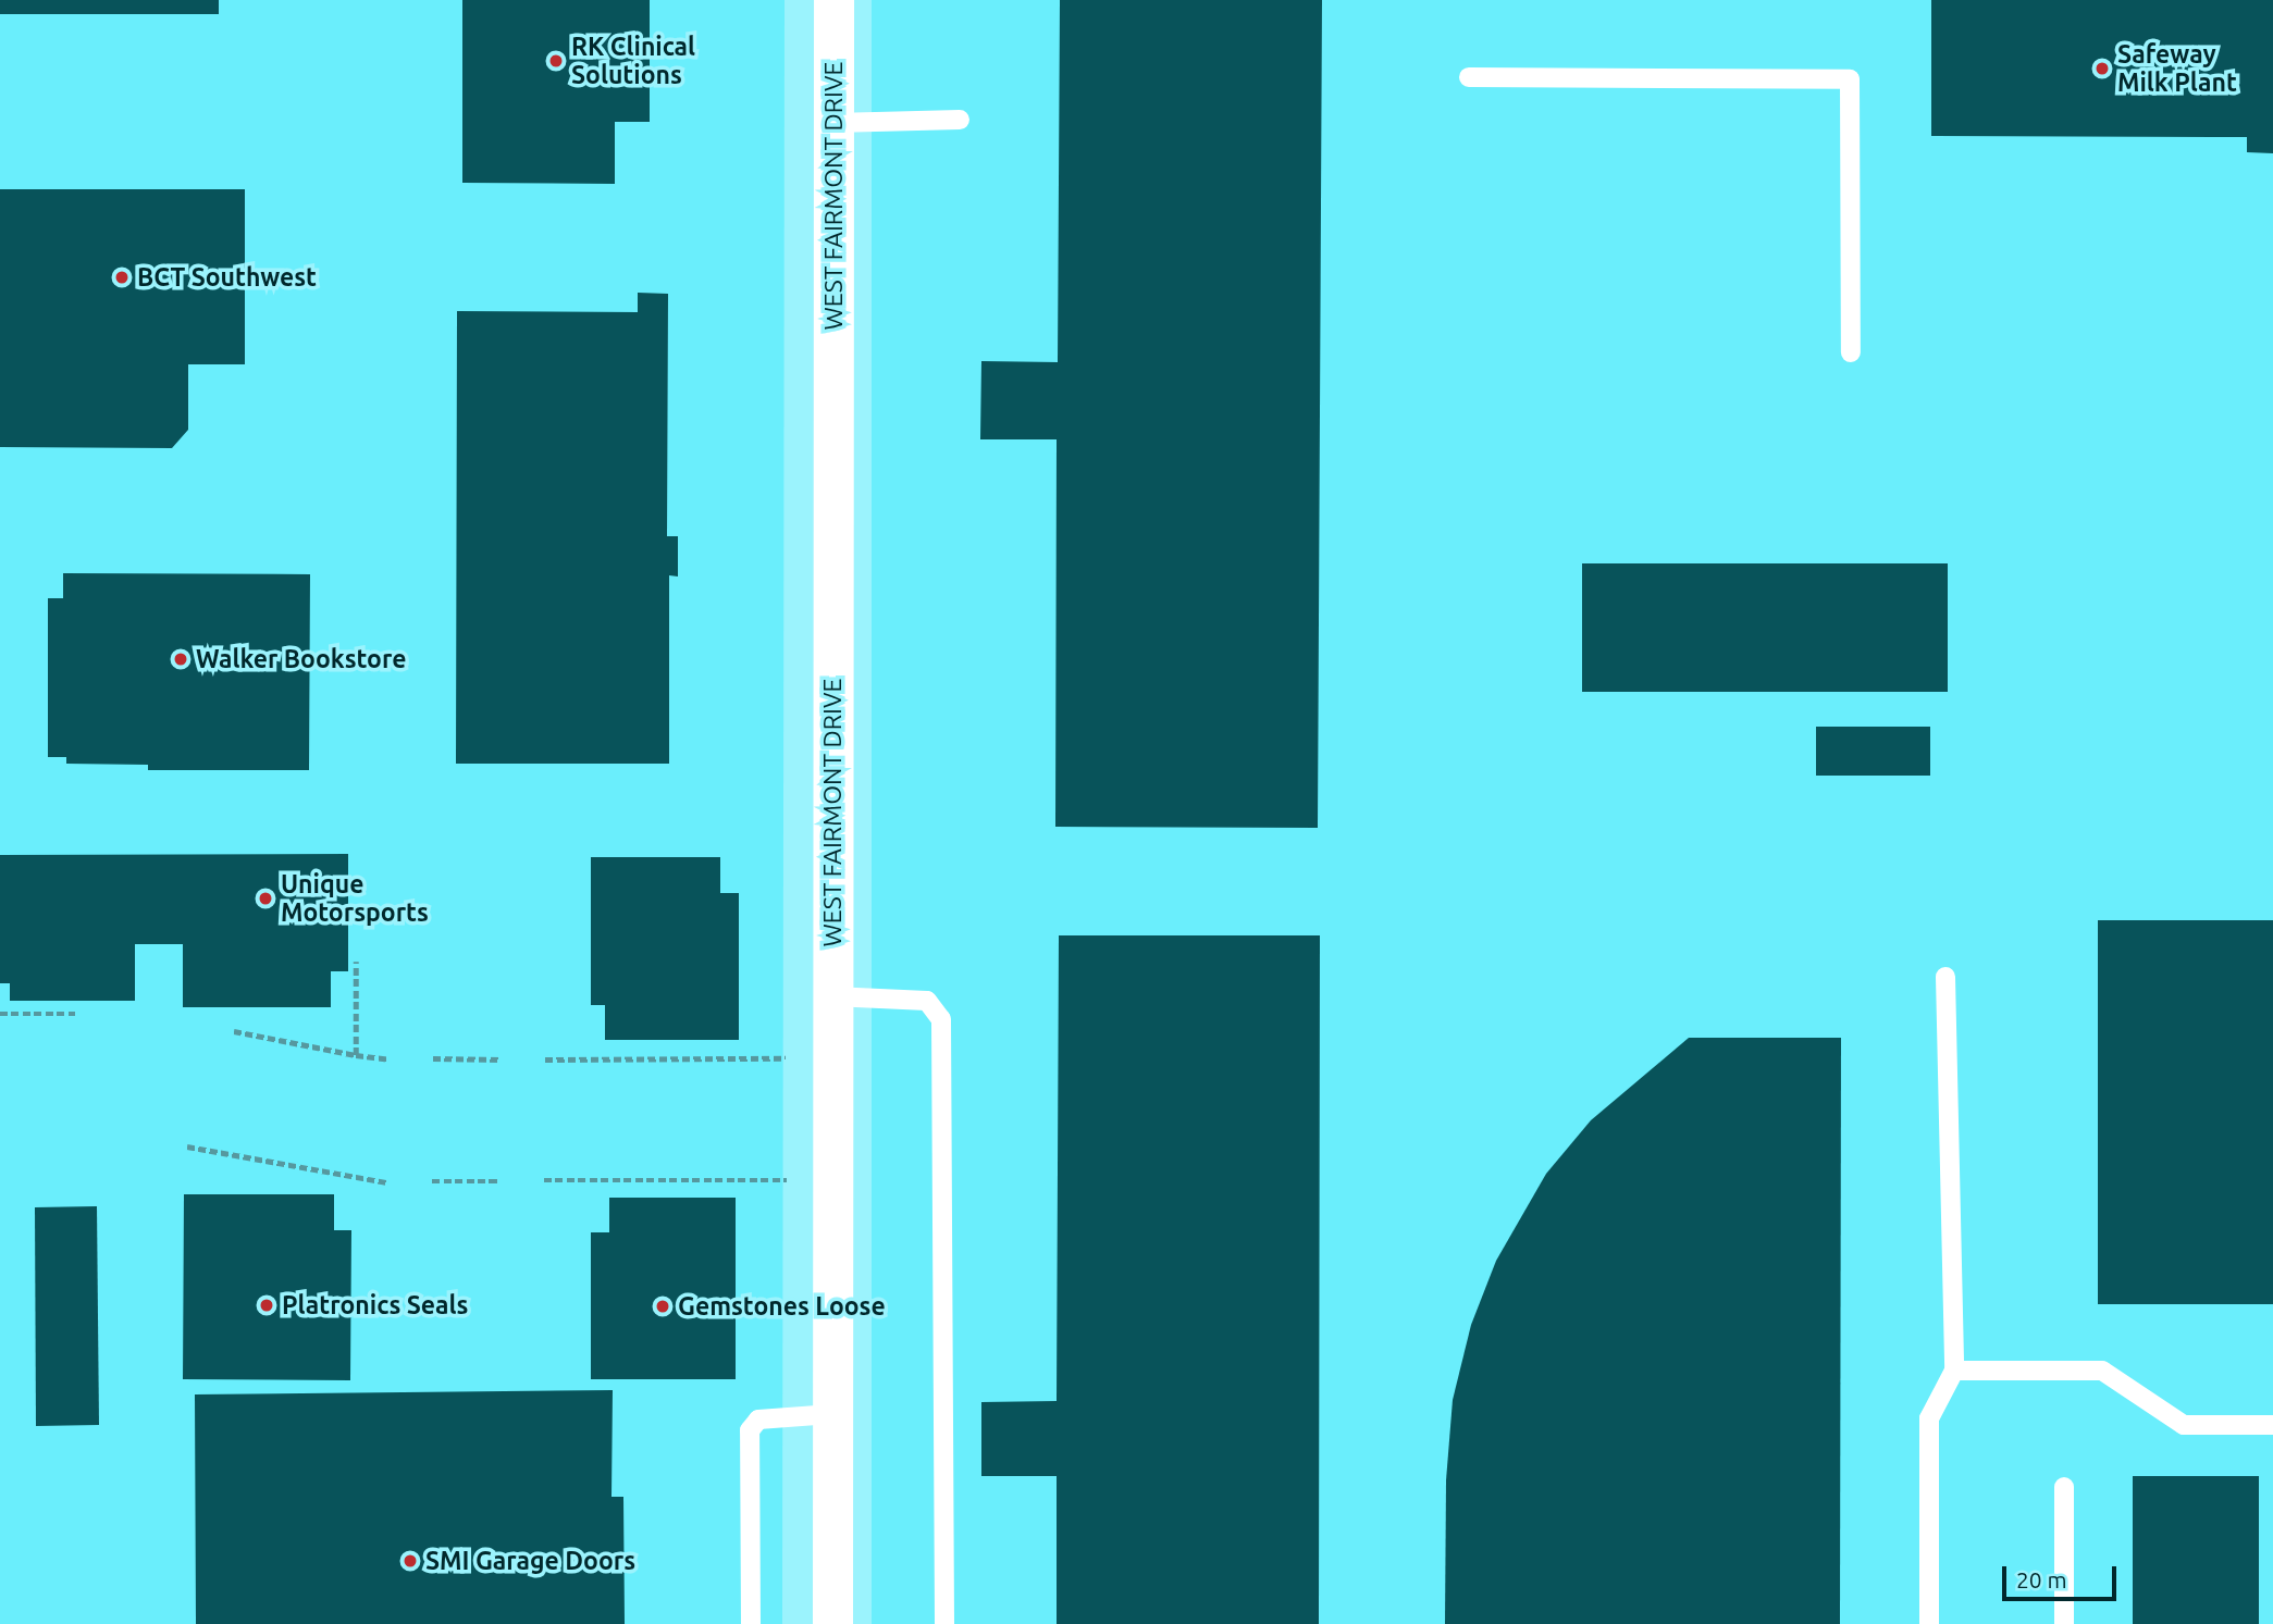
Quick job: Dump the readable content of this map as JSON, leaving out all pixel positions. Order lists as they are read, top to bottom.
{
  "streets": {
    "street": ["WEST FAIRMONT DRIVE"]
  },
  "places": [
    "RK Clinical Solutions",
    "Safeway Milk Plant",
    "BCT Southwest",
    "Walker Bookstore",
    "Unique Motorsports",
    "Platronics Seals",
    "Gemstones Loose",
    "SMI Garage Doors"
  ],
  "scale_bar": "20 m"
}
